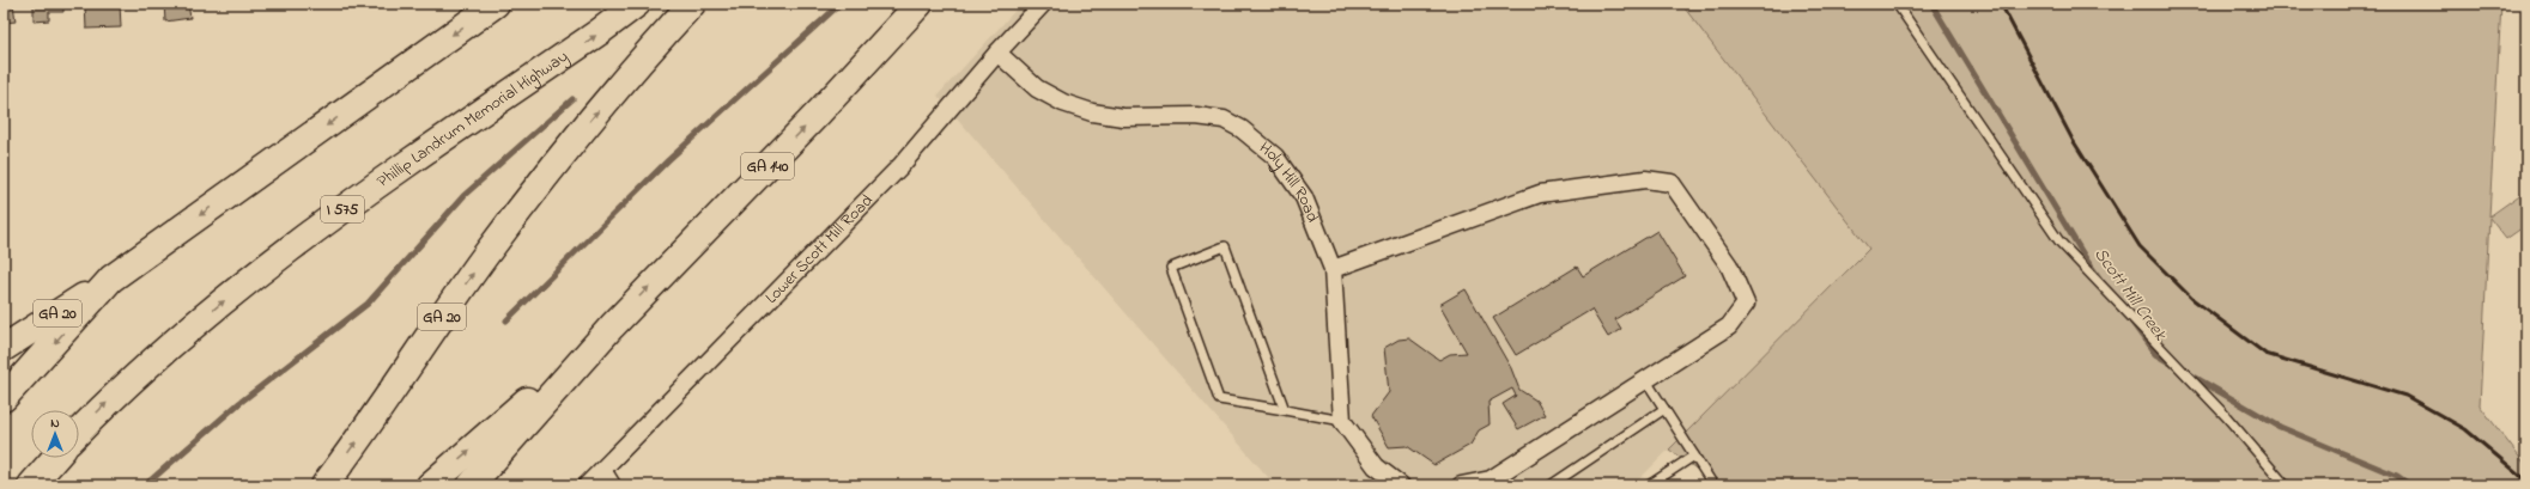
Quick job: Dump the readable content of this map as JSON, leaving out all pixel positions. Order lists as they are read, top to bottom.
{
  "streets": {
    "highway": [
      "Phillip Landrum Memorial Highway",
      "GA 140",
      "I 575",
      "GA 20"
    ],
    "street": ["Holy Hill Road", "Lower Scott Mill Road"]
  },
  "crossings": [
    ["Holy Hill Road", "Lower Scott Mill Road"]
  ],
  "water": ["Scott Mill Creek"],
  "north": "top"
}
